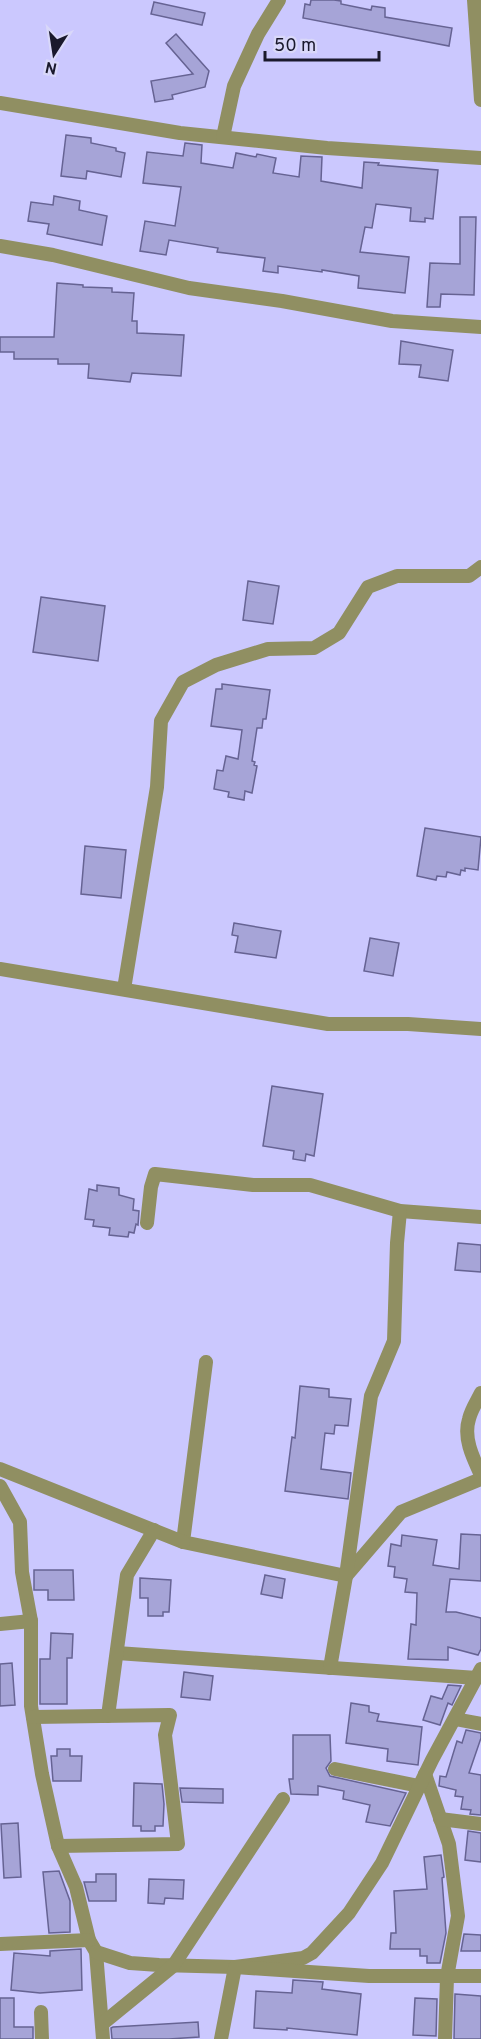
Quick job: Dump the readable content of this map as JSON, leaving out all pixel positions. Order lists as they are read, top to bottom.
{
  "scale_bar": "50 m",
  "north": "bottom"
}
